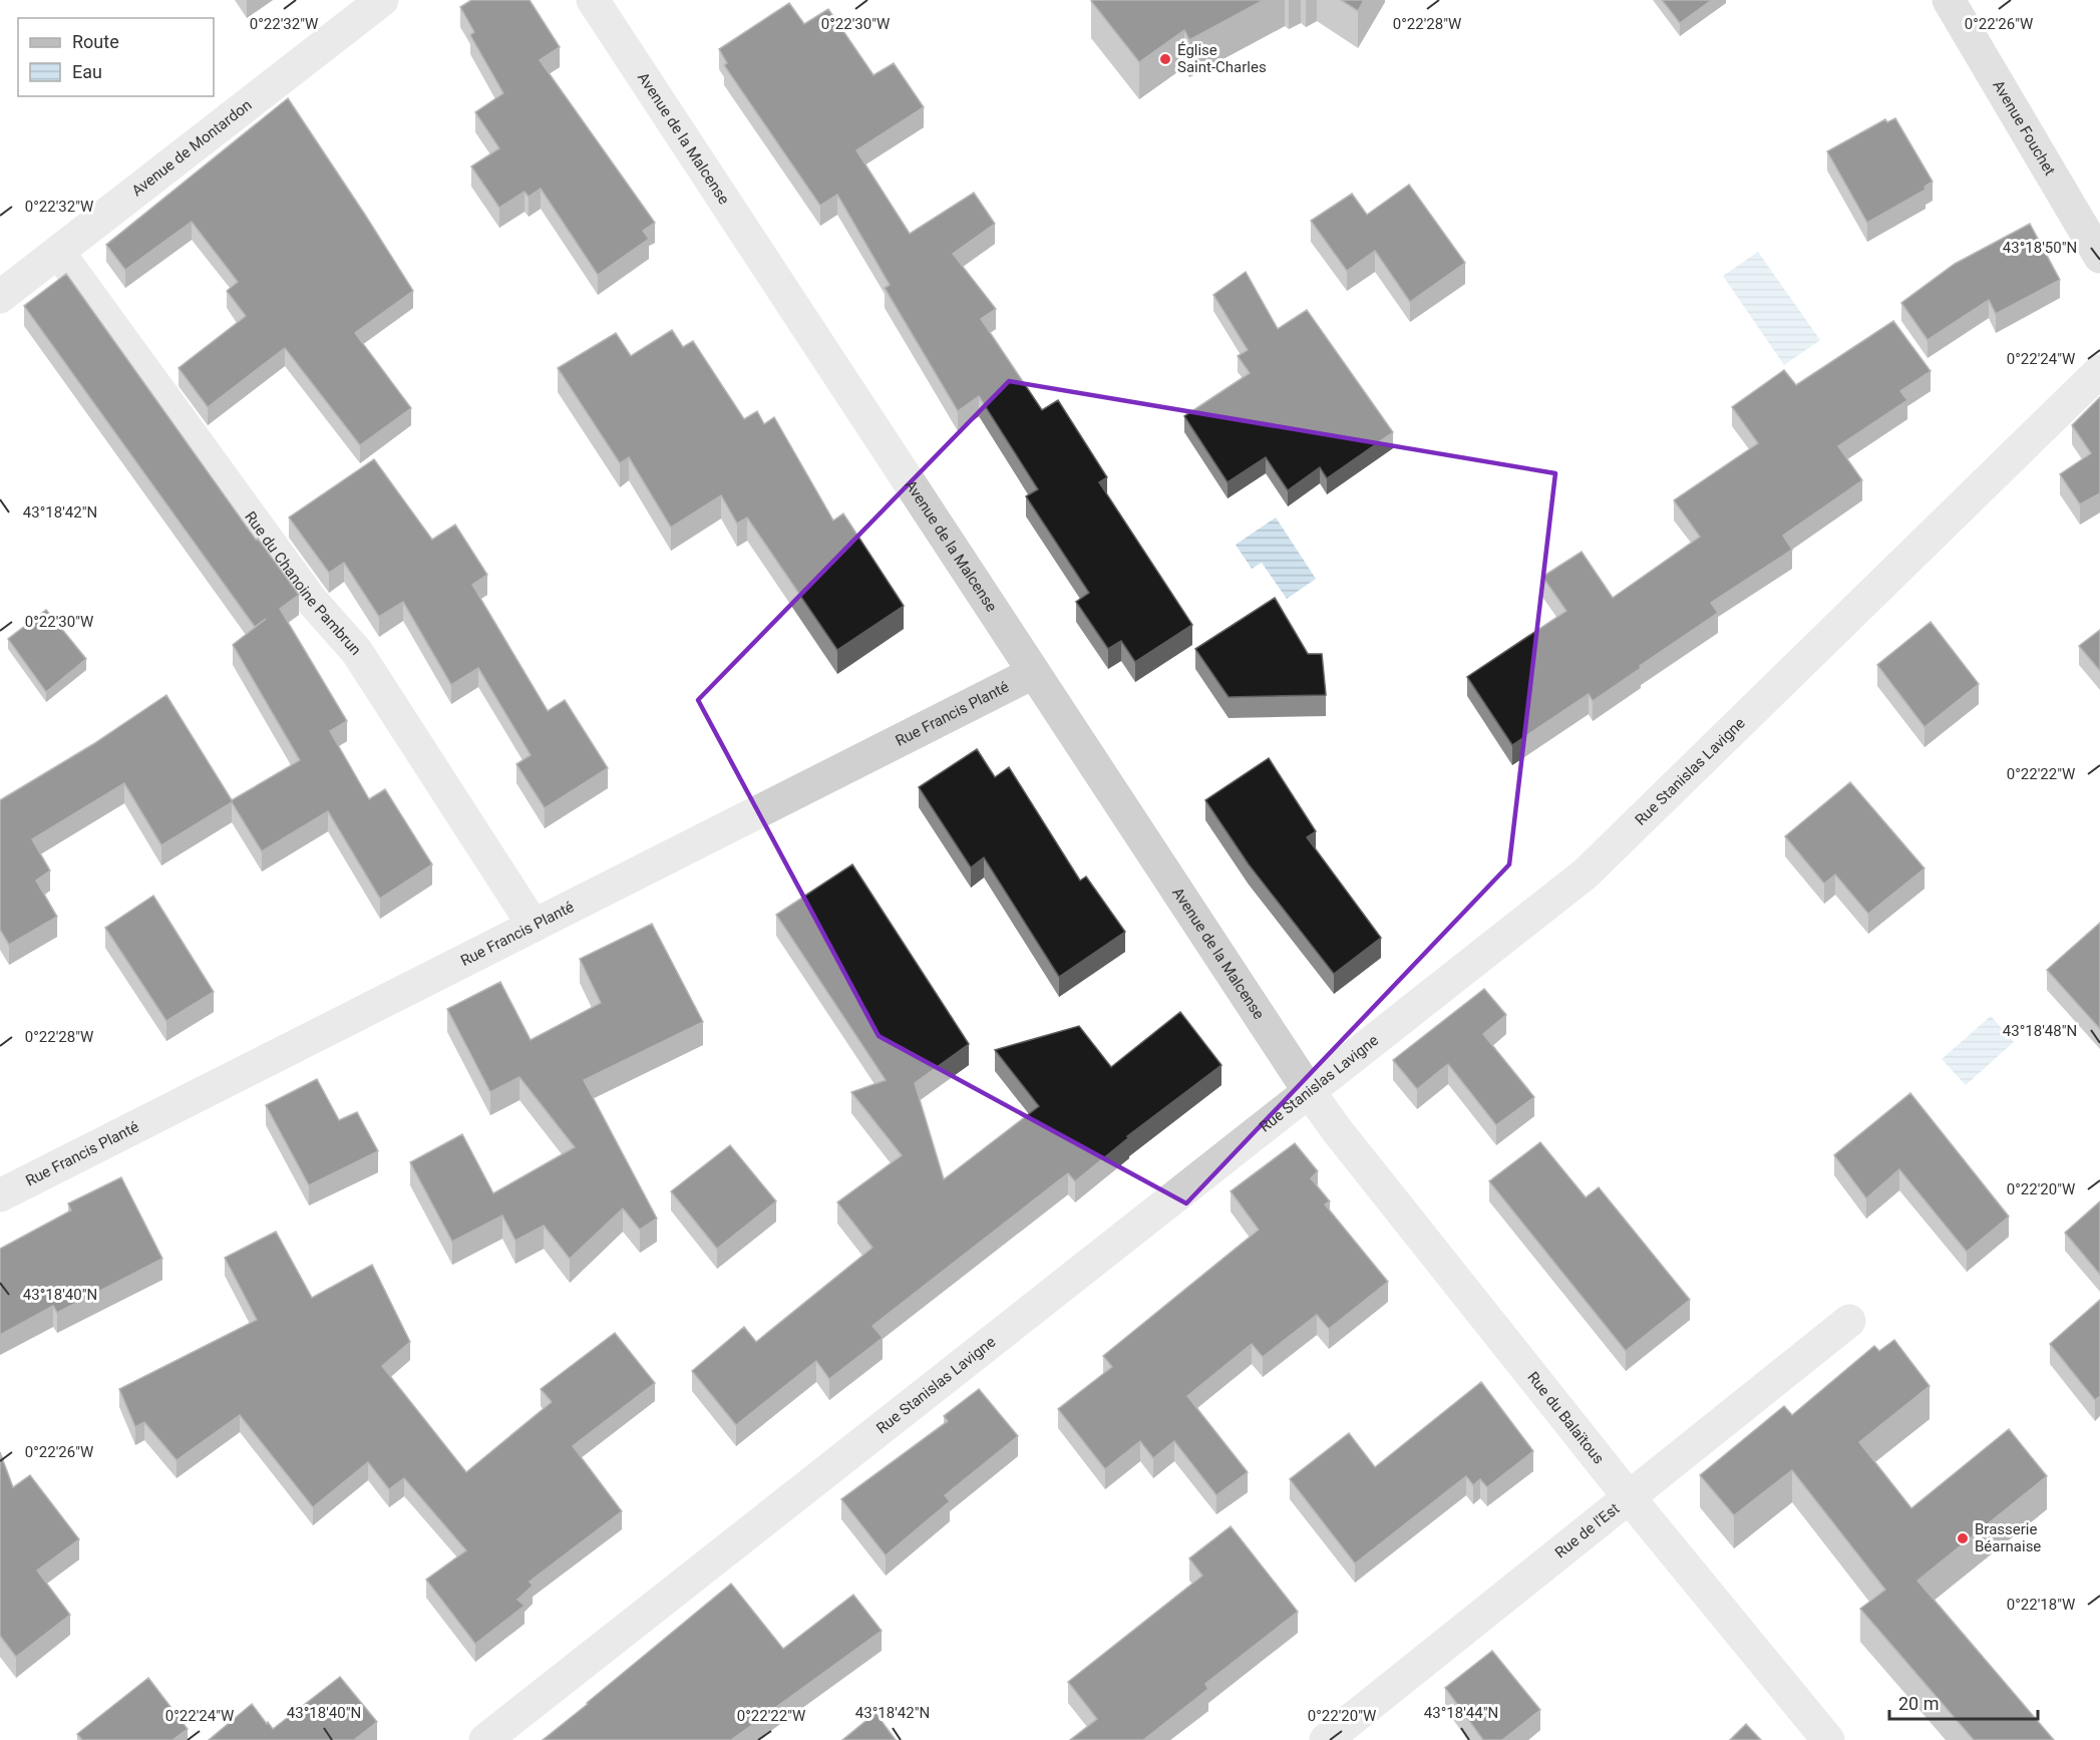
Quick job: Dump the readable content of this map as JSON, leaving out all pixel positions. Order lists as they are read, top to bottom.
{
  "streets": {
    "street": [
      "Avenue Fouchet",
      "Avenue de la Malcense",
      "Avenue de Montardon",
      "Rue du Chanoine Pambrun",
      "Rue Francis Planté",
      "Rue Stanislas Lavigne",
      "Rue du Balaïtous",
      "Rue de l'Est"
    ]
  },
  "crossings": [
    ["Avenue de la Malcense", "Rue Francis Planté"],
    ["Avenue de la Malcense", "Rue Stanislas Lavigne"],
    ["Avenue de la Malcense", "Rue du Balaïtous"],
    ["Avenue de Montardon", "Rue du Chanoine Pambrun"],
    ["Rue du Chanoine Pambrun", "Rue Francis Planté"],
    ["Rue Stanislas Lavigne", "Rue du Balaïtous"],
    ["Rue du Balaïtous", "Rue de l'Est"]
  ],
  "places": ["Église Saint-Charles", "Brasserie Béarnaise"],
  "legend": ["Route", "Eau"],
  "scale_bar": "20 m",
  "coordinates": [
    "0°22'32\"W",
    "0°22'28\"W",
    "0°22'26\"W",
    "0°22'30\"W",
    "43°18'50\"N",
    "0°22'24\"W",
    "43°18'42\"N",
    "0°22'22\"W",
    "43°18'48\"N",
    "0°22'20\"W",
    "43°18'40\"N",
    "0°22'18\"W",
    "43°18'44\"N"
  ]
}
